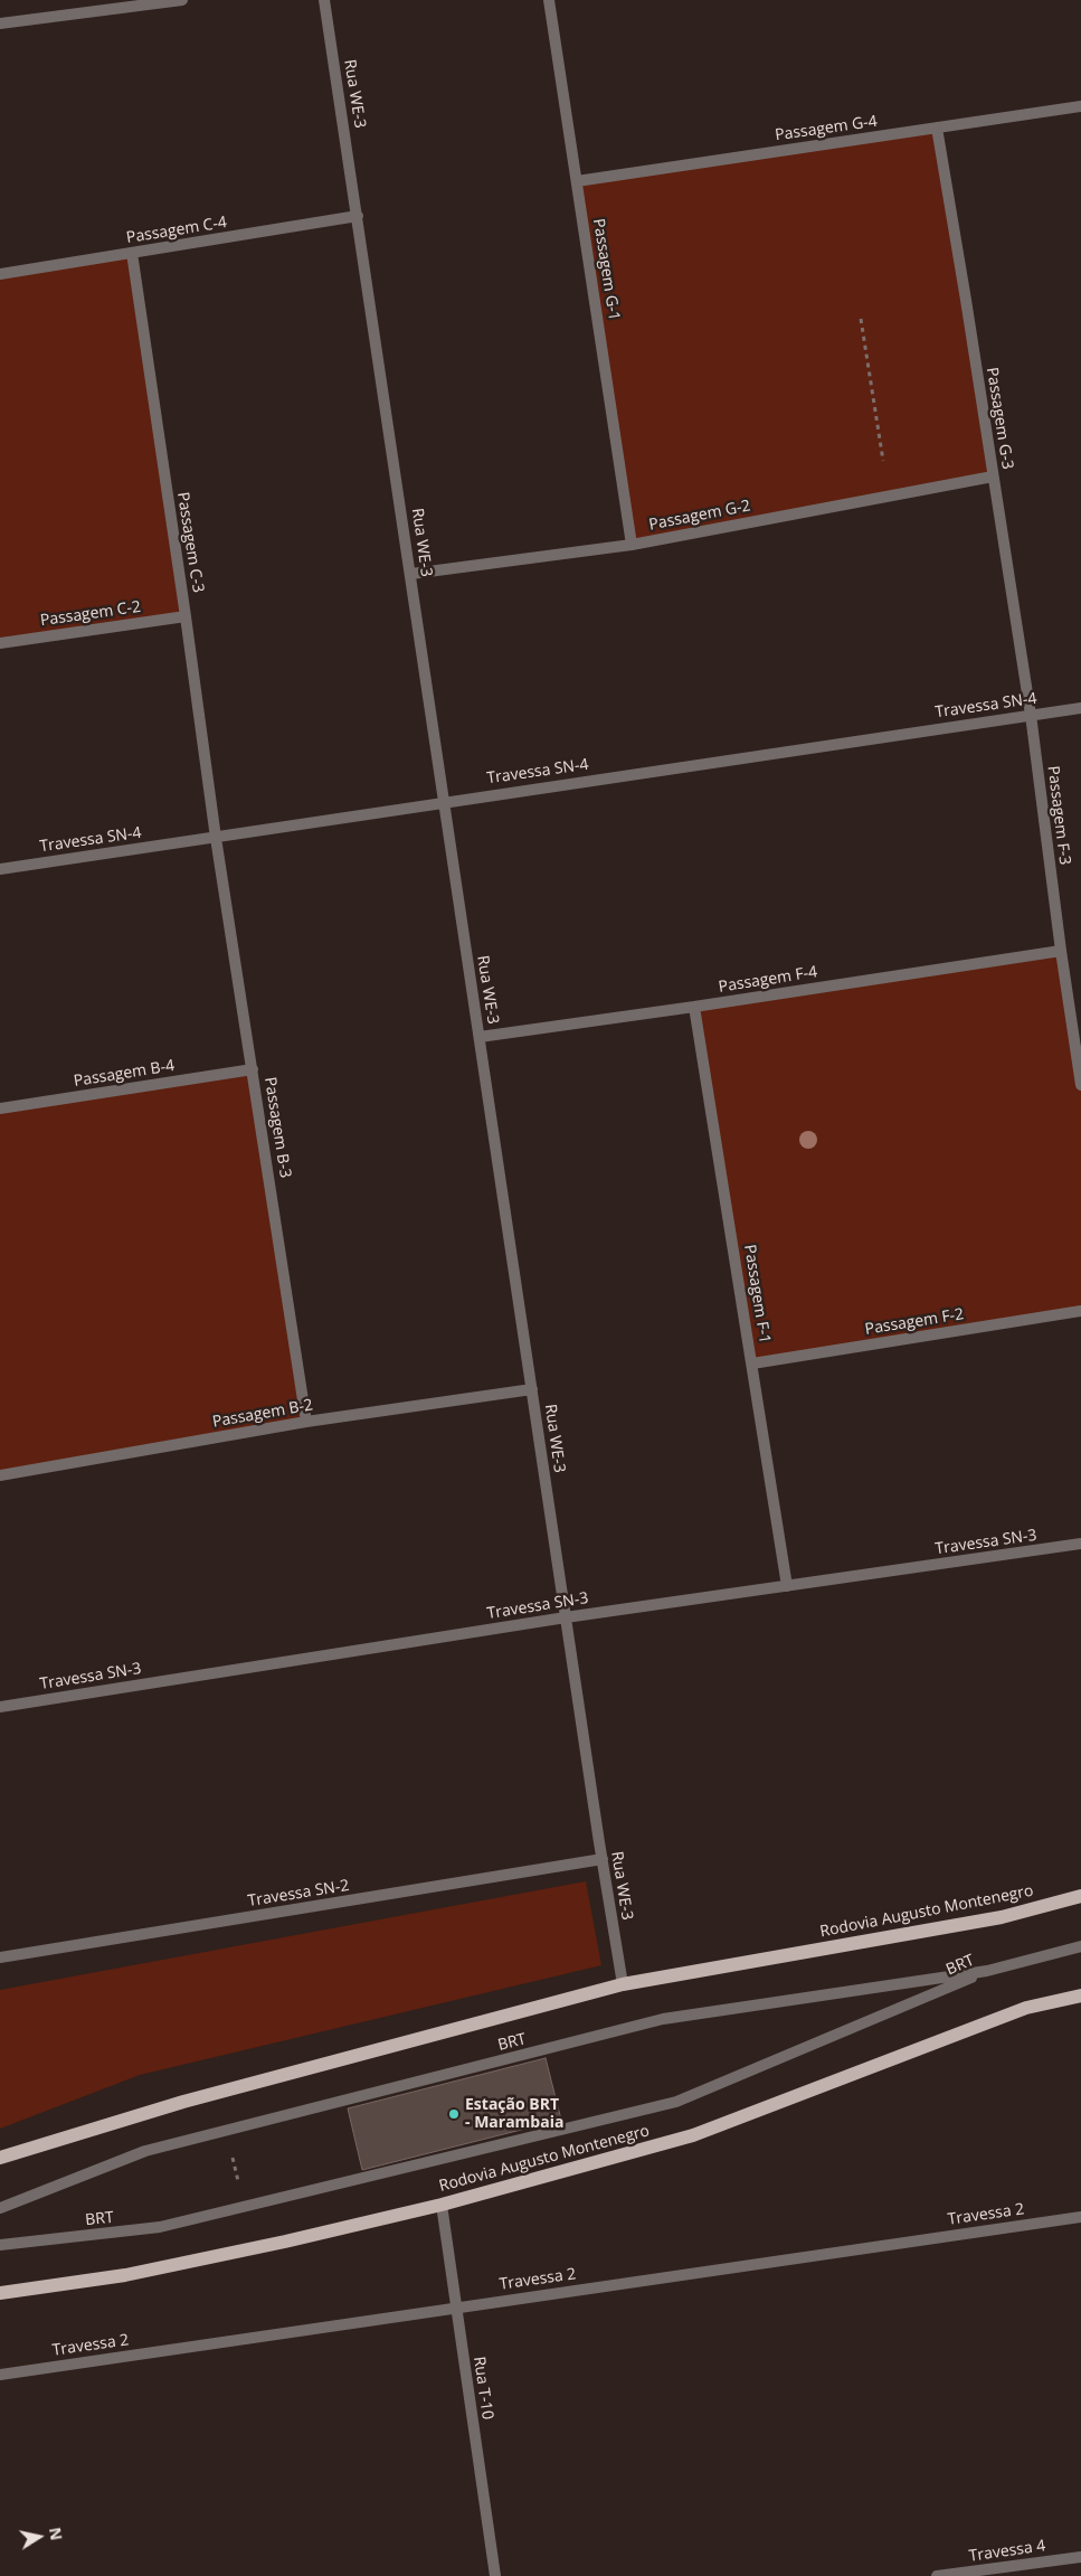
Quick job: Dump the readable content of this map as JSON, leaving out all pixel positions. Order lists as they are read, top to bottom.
{
  "streets": {
    "main road": ["Rodovia Augusto Montenegro"],
    "street": [
      "Rua WE-3",
      "Passagem G-4",
      "Passagem C-4",
      "Passagem G-1",
      "Passagem G-3",
      "Passagem G-2",
      "Passagem C-3",
      "Passagem C-2",
      "Travessa SN-4",
      "Passagem F-3",
      "Passagem F-4",
      "Passagem B-4",
      "Passagem B-3",
      "Passagem F-1",
      "Passagem F-2",
      "Passagem B-2",
      "Travessa SN-3",
      "Travessa SN-2",
      "BRT",
      "Travessa 2",
      "Rua T-10",
      "Travessa 4"
    ]
  },
  "crossings": [
    ["Rua WE-3", "Passagem C-4"],
    ["Rua WE-3", "Passagem G-2"],
    ["Rua WE-3", "Travessa SN-4"],
    ["Rua WE-3", "Passagem F-4"],
    ["Rua WE-3", "Passagem B-2"],
    ["Rua WE-3", "Travessa SN-3"],
    ["Rua WE-3", "Travessa SN-2"],
    ["Rua WE-3", "Rodovia Augusto Montenegro"],
    ["Passagem G-4", "Passagem G-1"],
    ["Passagem G-4", "Passagem G-3"],
    ["Passagem C-4", "Passagem C-3"],
    ["Passagem G-1", "Passagem G-2"],
    ["Passagem G-3", "Passagem G-2"],
    ["Passagem G-3", "Travessa SN-4"],
    ["Passagem G-3", "Passagem F-3"],
    ["Passagem C-3", "Passagem C-2"],
    ["Passagem C-3", "Travessa SN-4"],
    ["Passagem C-3", "Passagem B-3"],
    ["Travessa SN-4", "Passagem F-3"],
    ["Travessa SN-4", "Passagem B-3"],
    ["Passagem F-3", "Passagem F-4"],
    ["Passagem F-4", "Passagem F-1"],
    ["Passagem B-4", "Passagem B-3"],
    ["Passagem B-3", "Passagem B-2"],
    ["Passagem F-1", "Passagem F-2"],
    ["Passagem F-1", "Travessa SN-3"],
    ["Rodovia Augusto Montenegro", "Rua T-10"],
    ["Travessa 2", "Rua T-10"]
  ],
  "places": ["Estação BRT - Marambaia"],
  "north": "right"
}
